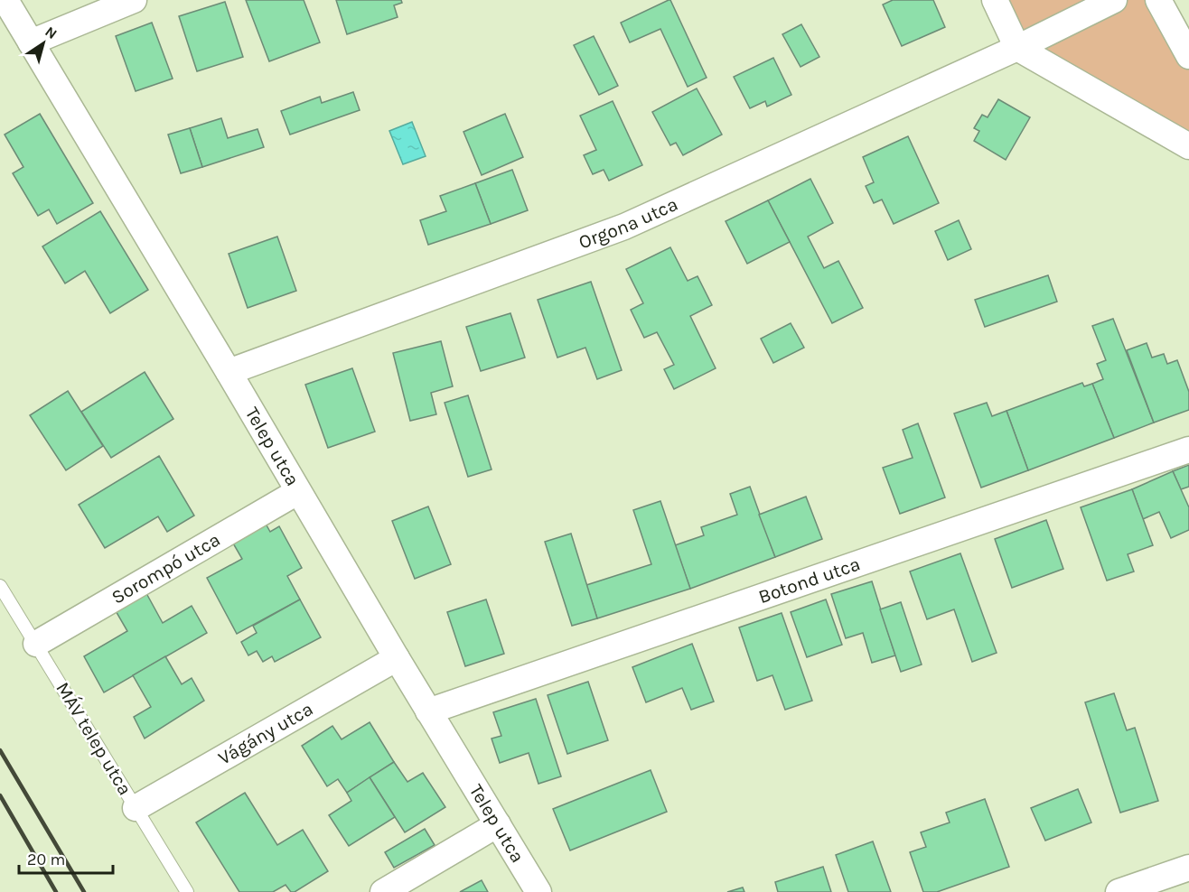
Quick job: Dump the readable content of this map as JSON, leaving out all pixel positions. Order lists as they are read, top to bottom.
{
  "streets": {
    "street": [
      "Orgona utca",
      "Telep utca",
      "Sorompó utca",
      "Botond utca",
      "Vágány utca"
    ],
    "lane": ["MÁV telep utca"]
  },
  "crossings": [
    ["Orgona utca", "Telep utca"],
    ["Telep utca", "Sorompó utca"],
    ["Telep utca", "Botond utca"],
    ["Telep utca", "Vágány utca"],
    ["Sorompó utca", "MÁV telep utca"],
    ["Vágány utca", "MÁV telep utca"]
  ],
  "scale_bar": "20 m",
  "north": "top right"
}
